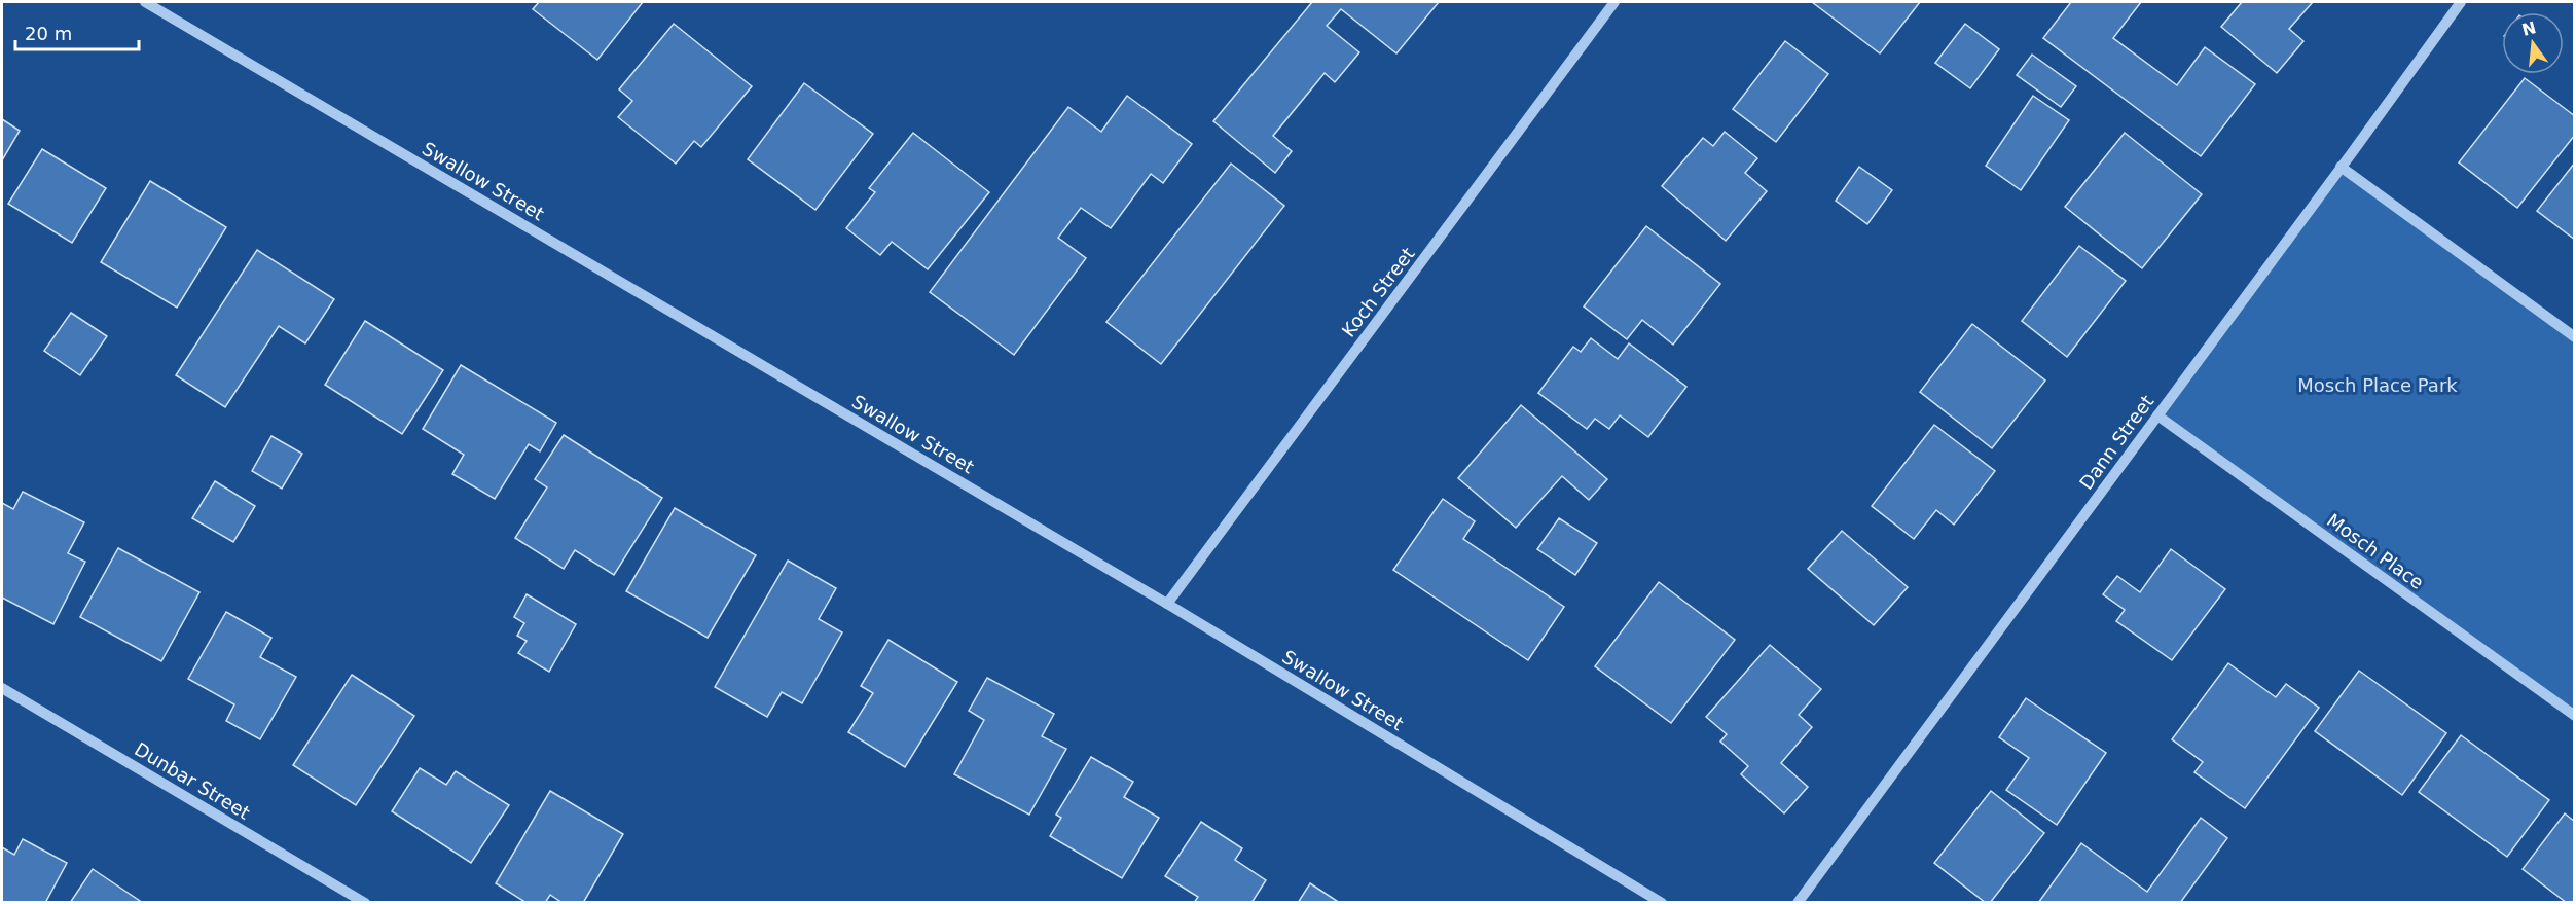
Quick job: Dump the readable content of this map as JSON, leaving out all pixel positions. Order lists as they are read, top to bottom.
{
  "streets": {
    "street": [
      "Swallow Street",
      "Koch Street",
      "Dann Street",
      "Mosch Place",
      "Dunbar Street"
    ]
  },
  "crossings": [
    ["Swallow Street", "Koch Street"],
    ["Dann Street", "Mosch Place"]
  ],
  "parks": ["Mosch Place Park"],
  "scale_bar": "20 m",
  "north": "top"
}
